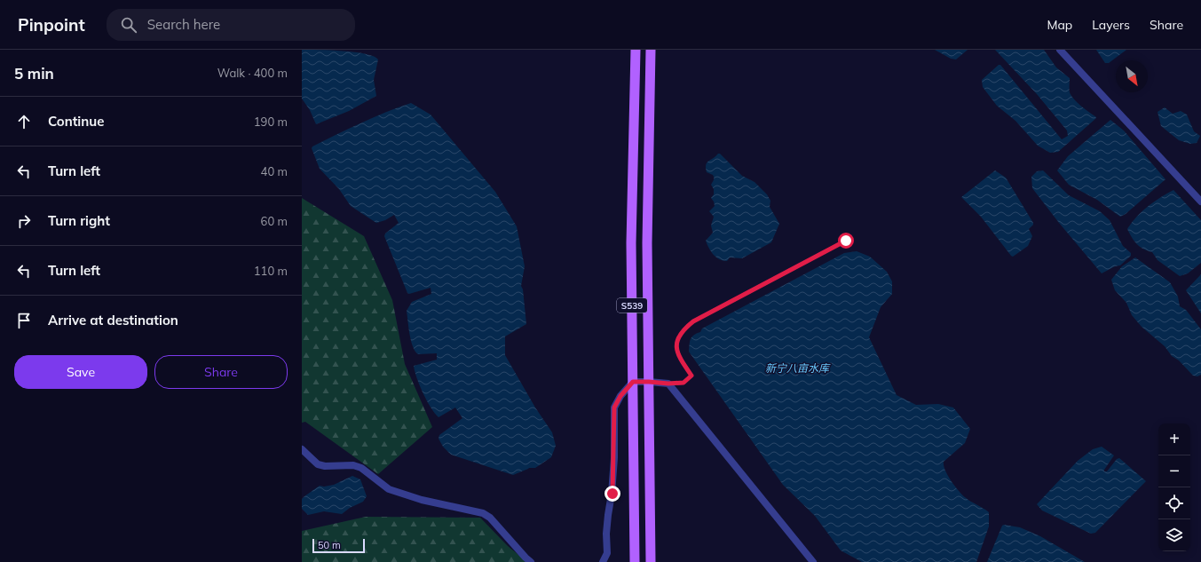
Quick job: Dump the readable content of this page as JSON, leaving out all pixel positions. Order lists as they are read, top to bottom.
{
  "streets": {
    "main road": ["S539"]
  },
  "water": ["新宁八亩水库"],
  "scale_bar": "50 m",
  "north": "bottom right",
  "page": {
    "header": "Pinpoint",
    "search": "Search here",
    "nav": ["Map", "Layers", "Share"],
    "heading": ["5 min", "Walk · 400 m"],
    "list": [
      ["Continue", "190 m"],
      ["Turn left", "40 m"],
      ["Turn right", "60 m"],
      ["Turn left", "110 m"],
      "Arrive at destination"
    ],
    "buttons": ["Save", "Share"],
    "map_buttons": ["+", "−"],
    "scale": "50 m"
  }
}
